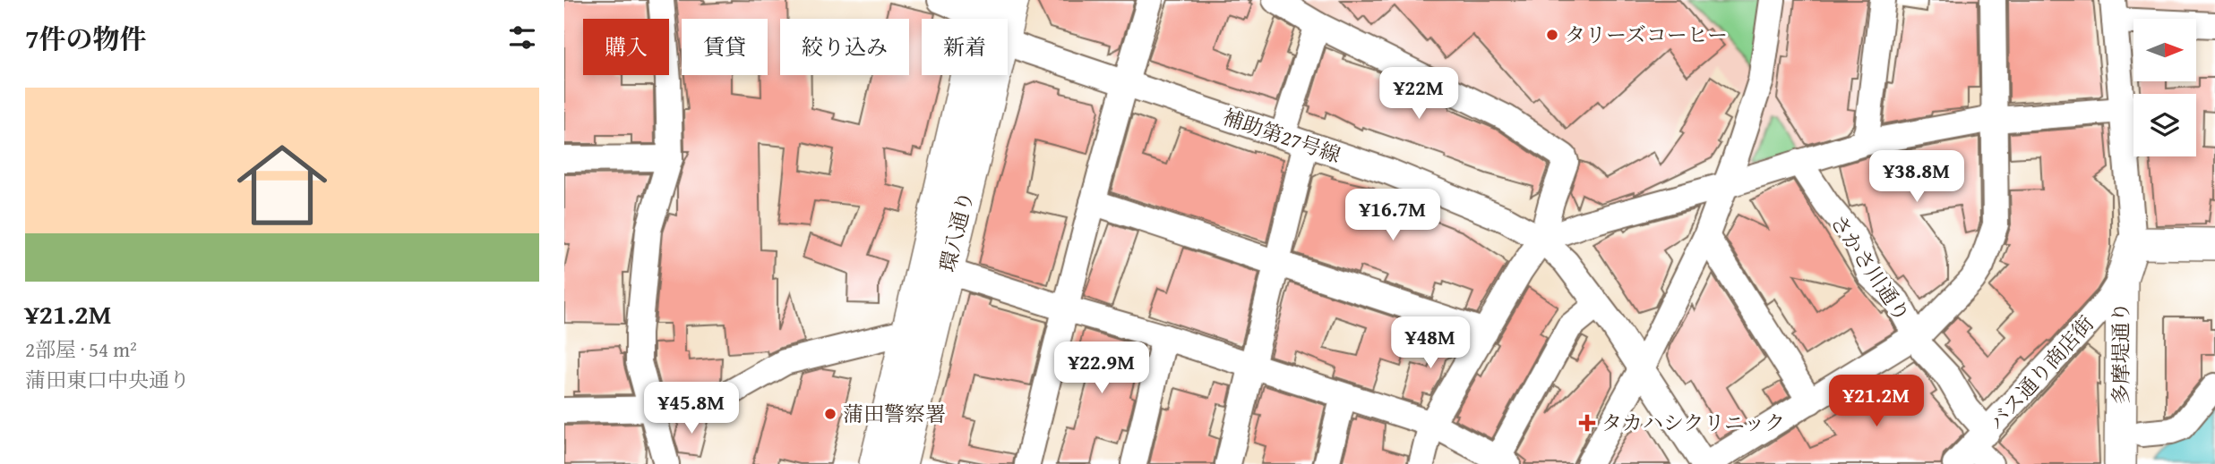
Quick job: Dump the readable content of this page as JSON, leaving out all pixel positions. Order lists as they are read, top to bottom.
{
  "streets": {
    "main road": ["環八通り", "多摩堤通り"],
    "street": ["補助第27号線", "さかさ川通り", "バス通り商店街"]
  },
  "crossings": [
    ["補助第27号線", "環八通り"],
    ["さかさ川通り", "バス通り商店街"],
    ["多摩堤通り", "バス通り商店街"]
  ],
  "places": {
    "other": ["タリーズコーヒー", "蒲田警察署"],
    "health": ["タカハシクリニック"]
  },
  "north": "right",
  "page": {
    "heading": "7件の物件",
    "chip": [
      "購入",
      "賃貸",
      "絞り込み",
      "新着"
    ],
    "price": [
      "¥22M",
      "¥38.8M",
      "¥16.7M",
      "¥48M",
      "¥22.9M",
      "¥21.2M",
      "¥45.8M"
    ],
    "list": [
      {
        "name": "¥21.2M",
        "note": "2部屋 · 54 m² · 蒲田東口中央通り"
      }
    ]
  }
}
